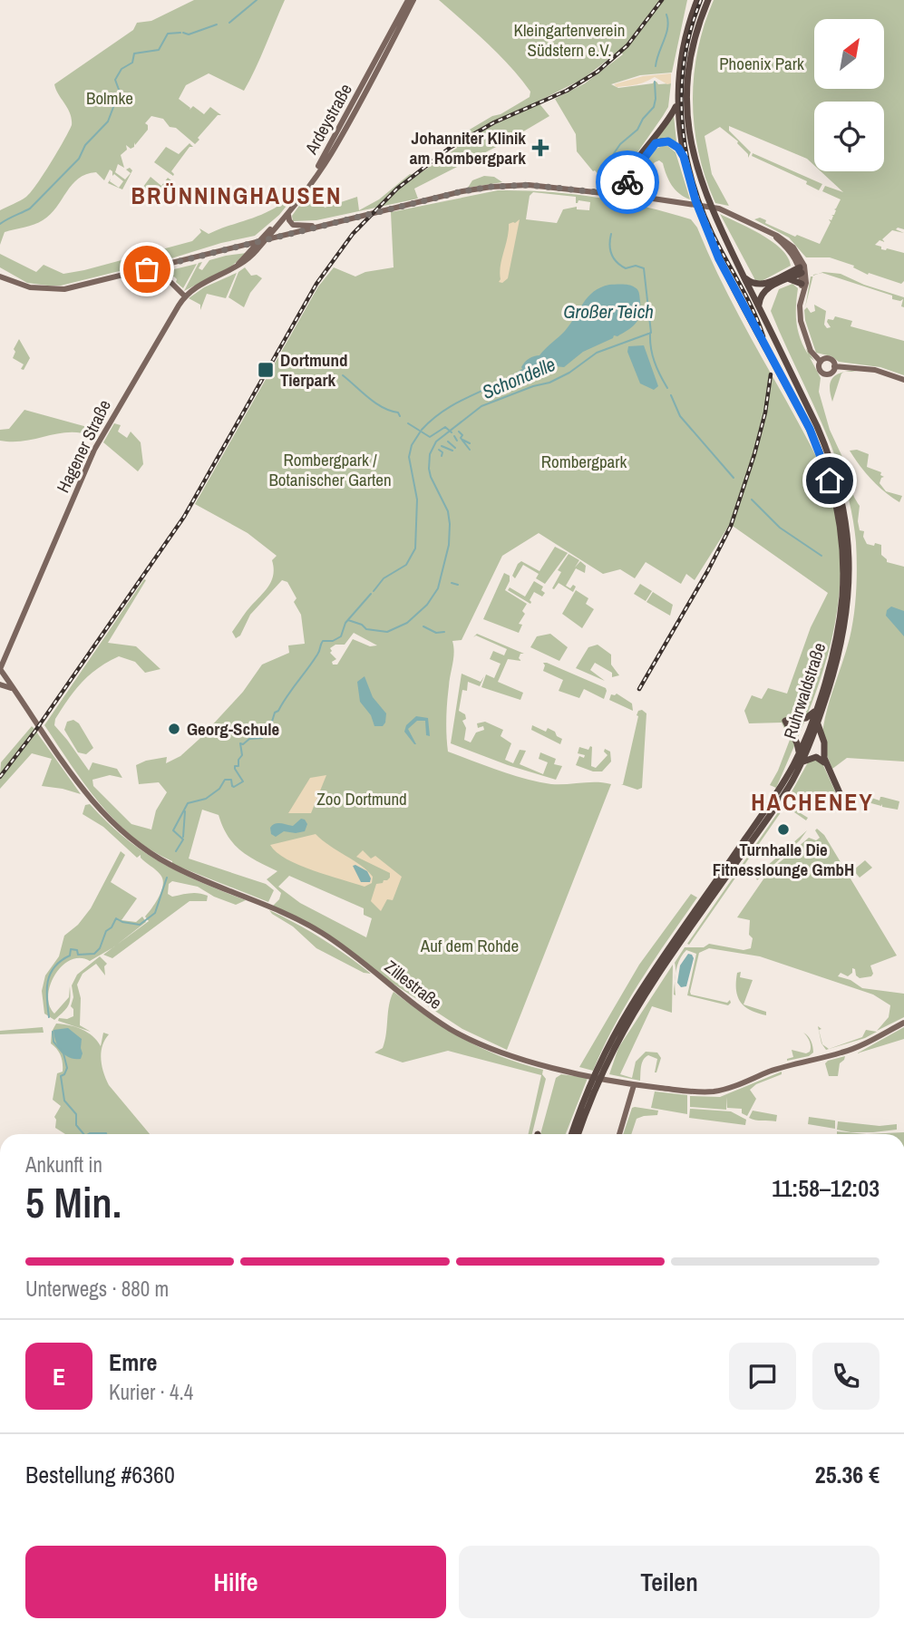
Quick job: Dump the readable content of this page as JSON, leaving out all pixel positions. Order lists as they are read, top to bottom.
{
  "streets": {
    "highway": ["Ruhrwaldstraße"],
    "main road": ["Ardeystraße", "Hagener Straße", "Zillestraße"]
  },
  "crossings": [
    ["Ardeystraße", "Hagener Straße"],
    ["Hagener Straße", "Zillestraße"]
  ],
  "districts": ["BRÜNNINGHAUSEN", "HACHENEY"],
  "water": ["Großer Teich", "Schondelle"],
  "parks": [
    "Kleingartenverein Südstern e.V.",
    "Phoenix Park",
    "Bolmke",
    "Rombergpark / Botanischer Garten",
    "Rombergpark",
    "Zoo Dortmund",
    "Auf dem Rohde"
  ],
  "places": {
    "health": ["Johanniter Klinik am Rombergpark"],
    "transit": ["Dortmund Tierpark"],
    "other": ["Georg-Schule", "Turnhalle Die Fitnesslounge GmbH"]
  },
  "north": "top right",
  "page": {
    "heading": ["5 Min.", "Ankunft in", "11:58–12:03"],
    "panel": [
      "Emre",
      "Kurier · 4.4",
      "Bestellung #6360",
      "25.36 €"
    ],
    "bar": "Unterwegs · 880 m",
    "round": "E",
    "buttons": ["Hilfe", "Teilen"]
  }
}
